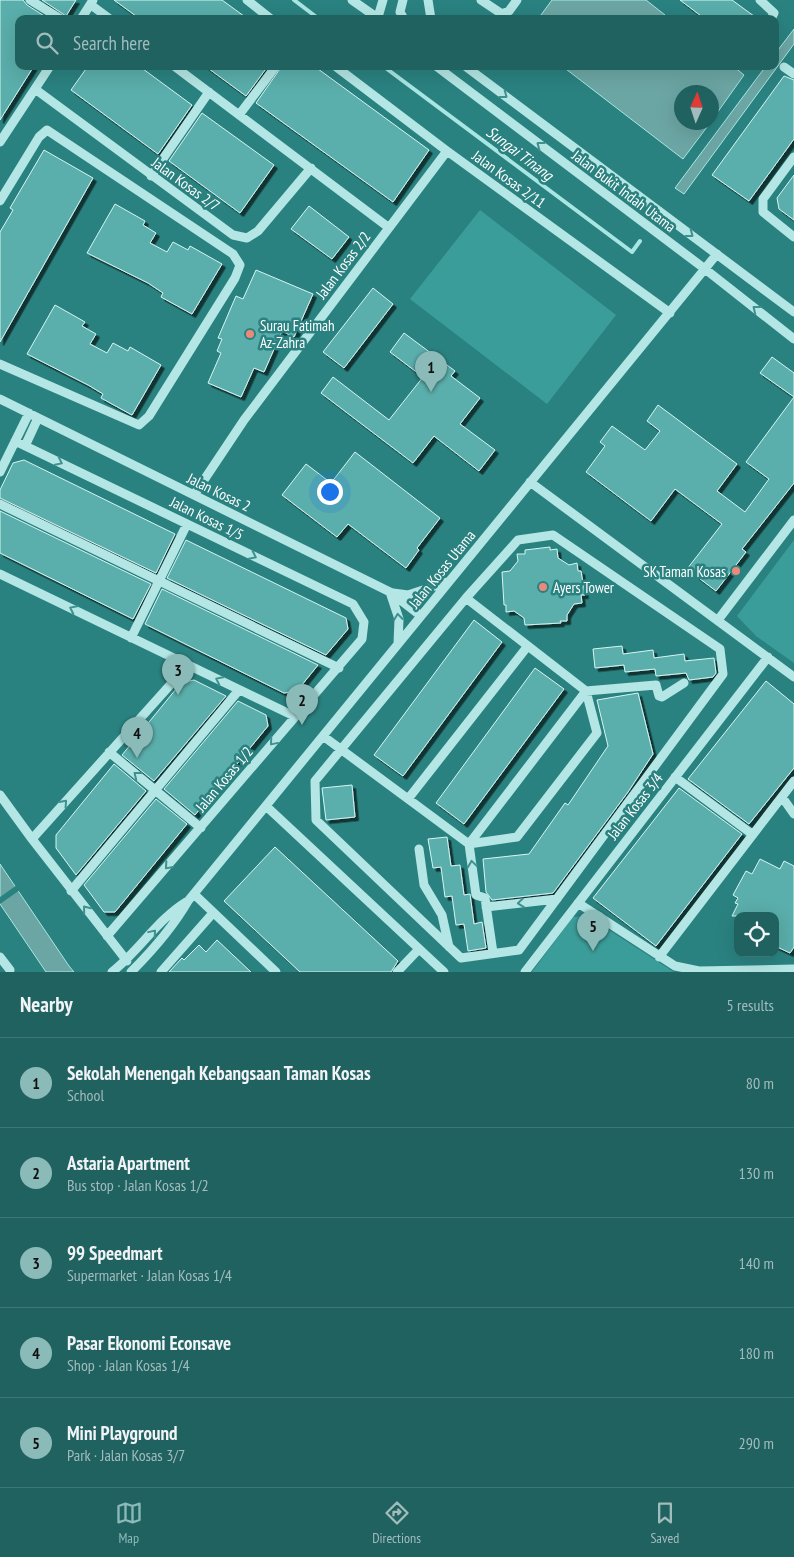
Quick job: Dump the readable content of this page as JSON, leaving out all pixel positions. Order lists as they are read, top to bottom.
{
  "streets": {
    "street": [
      "Jalan Kosas 2/11",
      "Jalan Kosas 2/7",
      "Jalan Bukit Indah Utama",
      "Jalan Kosas 2/2",
      "Jalan Kosas 2",
      "Jalan Kosas 1/5",
      "Jalan Kosas Utama",
      "Jalan Kosas 1/2",
      "Jalan Kosas 3/4"
    ]
  },
  "crossings": [
    ["Jalan Kosas 2/11", "Jalan Kosas 2/2"],
    ["Jalan Kosas 2/11", "Jalan Kosas Utama"],
    ["Jalan Bukit Indah Utama", "Jalan Kosas Utama"],
    ["Jalan Kosas 2/2", "Jalan Kosas 2"],
    ["Jalan Kosas 2", "Jalan Kosas Utama"],
    ["Jalan Kosas 1/5", "Jalan Kosas 1/2"]
  ],
  "water": ["Sungai Tinang"],
  "places": ["Surau Fatimah Az-Zahra", "SK Taman Kosas", "Ayers Tower"],
  "north": "top",
  "page": {
    "search": "Search here",
    "pins": [
      "1",
      "3",
      "2",
      "4",
      "5"
    ],
    "heading": ["Nearby", "5 results"],
    "list": [
      {
        "mark": "1",
        "name": "Sekolah Menengah Kebangsaan Taman Kosas",
        "note": "School",
        "value": "80 m"
      },
      {
        "mark": "2",
        "name": "Astaria Apartment",
        "note": "Bus stop · Jalan Kosas 1/2",
        "value": "130 m"
      },
      {
        "mark": "3",
        "name": "99 Speedmart",
        "note": "Supermarket · Jalan Kosas 1/4",
        "value": "140 m"
      },
      {
        "mark": "4",
        "name": "Pasar Ekonomi Econsave",
        "note": "Shop · Jalan Kosas 1/4",
        "value": "180 m"
      },
      {
        "mark": "5",
        "name": "Mini Playground",
        "note": "Park · Jalan Kosas 3/7",
        "value": "290 m"
      }
    ],
    "nav": ["Map", "Directions", "Saved"]
  }
}
